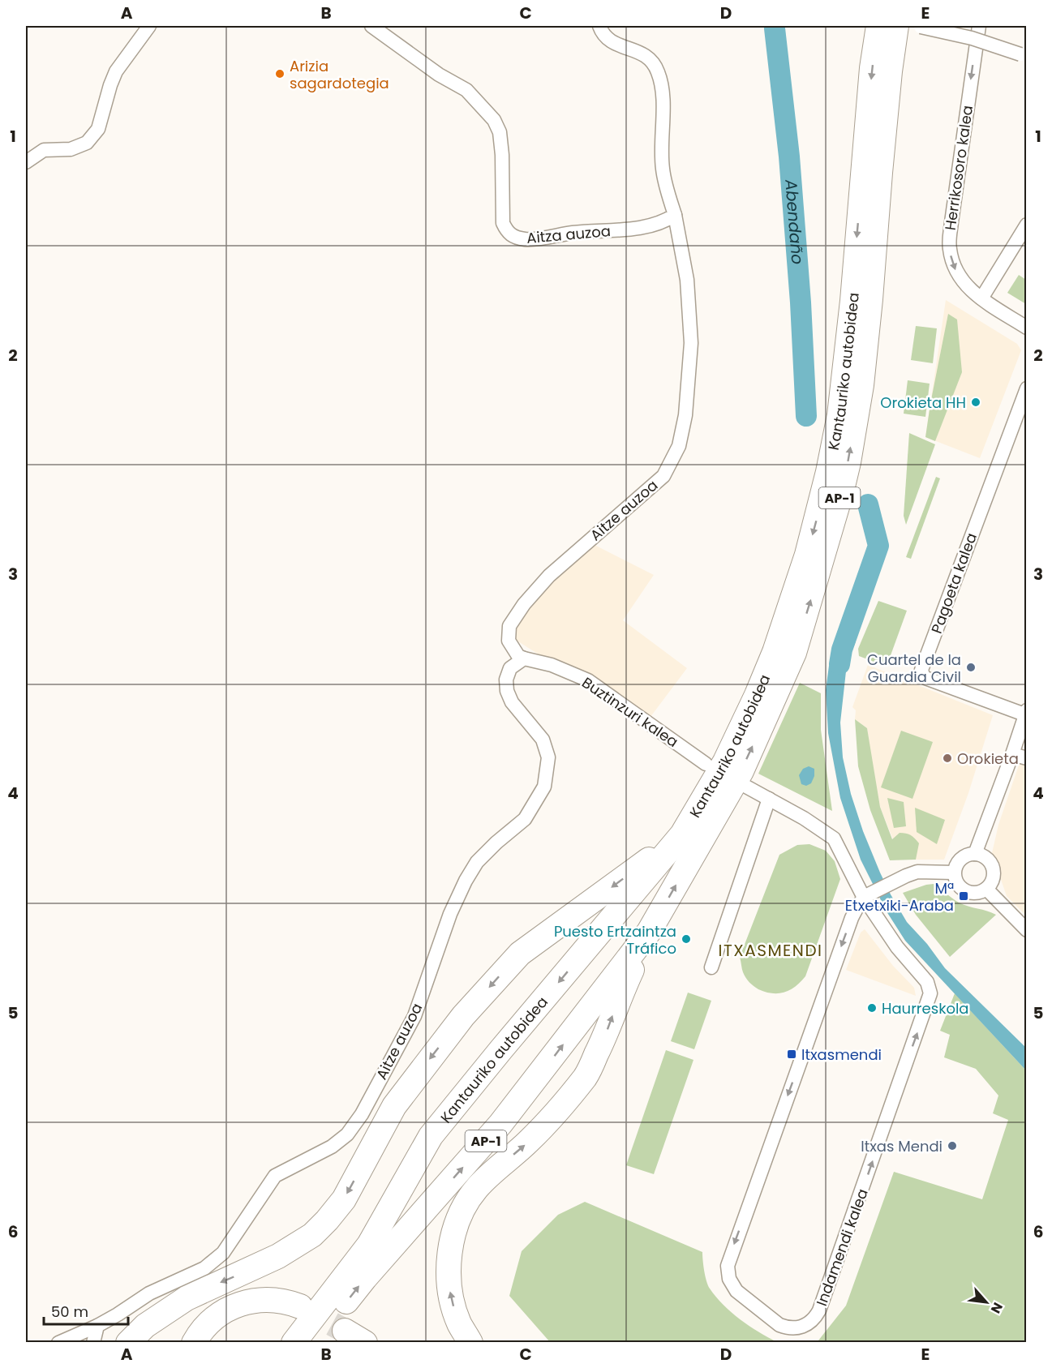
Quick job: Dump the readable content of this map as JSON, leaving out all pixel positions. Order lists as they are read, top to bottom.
{
  "streets": {
    "highway": ["Kantauriko autobidea", "AP-1"],
    "street": [
      "Herrikosoro kalea",
      "Aitza auzoa",
      "Aitze auzoa",
      "Pagoeta kalea",
      "Buztinzuri kalea",
      "Indamendi kalea"
    ]
  },
  "crossings": [
    ["Aitza auzoa", "Aitze auzoa"],
    ["Aitze auzoa", "Buztinzuri kalea"]
  ],
  "one_way": ["Herrikosoro kalea"],
  "districts": ["ITXASMENDI"],
  "water": ["Abendaño"],
  "places": {
    "other": [
      "Arizia sagardotegia",
      "Orokieta HH",
      "Cuartel de la Guardia Civil",
      "Orokieta",
      "Puesto Ertzaintza Tráfico",
      "Haurreskola",
      "Itxas Mendi"
    ],
    "transit": ["Mª Etxetxiki-Araba", "Itxasmendi"]
  },
  "scale_bar": "50 m",
  "north": "bottom right",
  "grid": {
    "columns": [
      "A",
      "B",
      "C",
      "D",
      "E"
    ],
    "rows": [
      "1",
      "2",
      "3",
      "4",
      "5",
      "6"
    ]
  }
}
